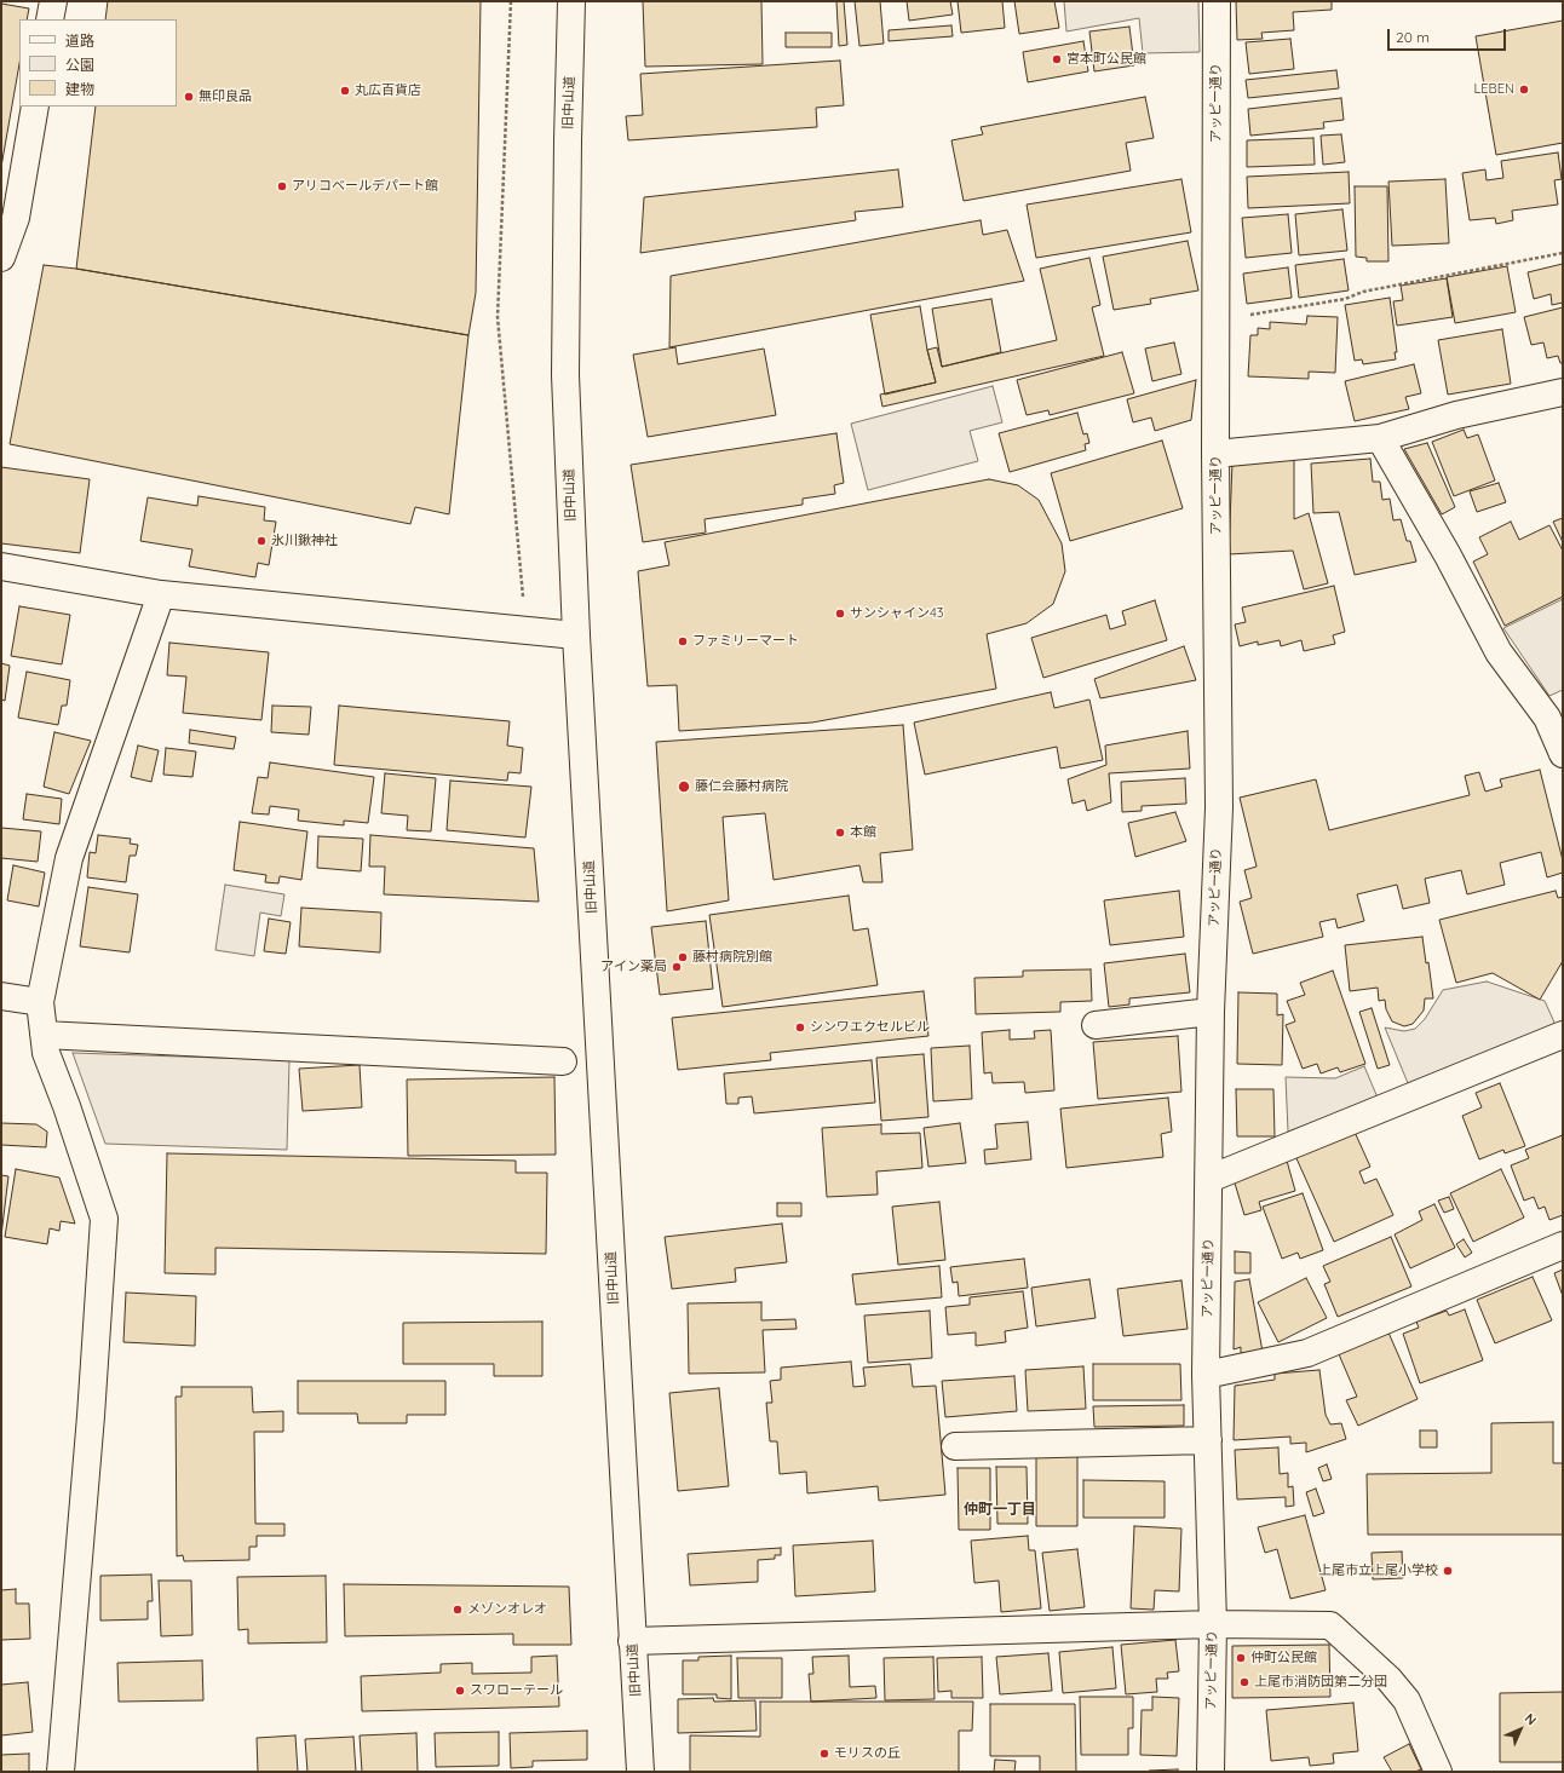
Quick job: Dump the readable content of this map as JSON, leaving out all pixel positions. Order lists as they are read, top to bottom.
{
  "streets": {
    "street": ["旧中山道", "アッピー通り"]
  },
  "districts": ["仲町一丁目"],
  "places": [
    "宮本町公民館",
    "LEBEN",
    "丸広百貨店",
    "無印良品",
    "アリコベールデパート館",
    "氷川鍬神社",
    "サンシャイン43",
    "ファミリーマート",
    "藤仁会藤村病院",
    "本館",
    "藤村病院別館",
    "アイン薬局",
    "シンワエクセルビル",
    "上尾市立上尾小学校",
    "メゾンオレオ",
    "仲町公民館",
    "上尾市消防団第二分団",
    "スワローテール",
    "モリスの丘"
  ],
  "legend": ["道路", "公園", "建物"],
  "scale_bar": "20 m",
  "north": "top right"
}
